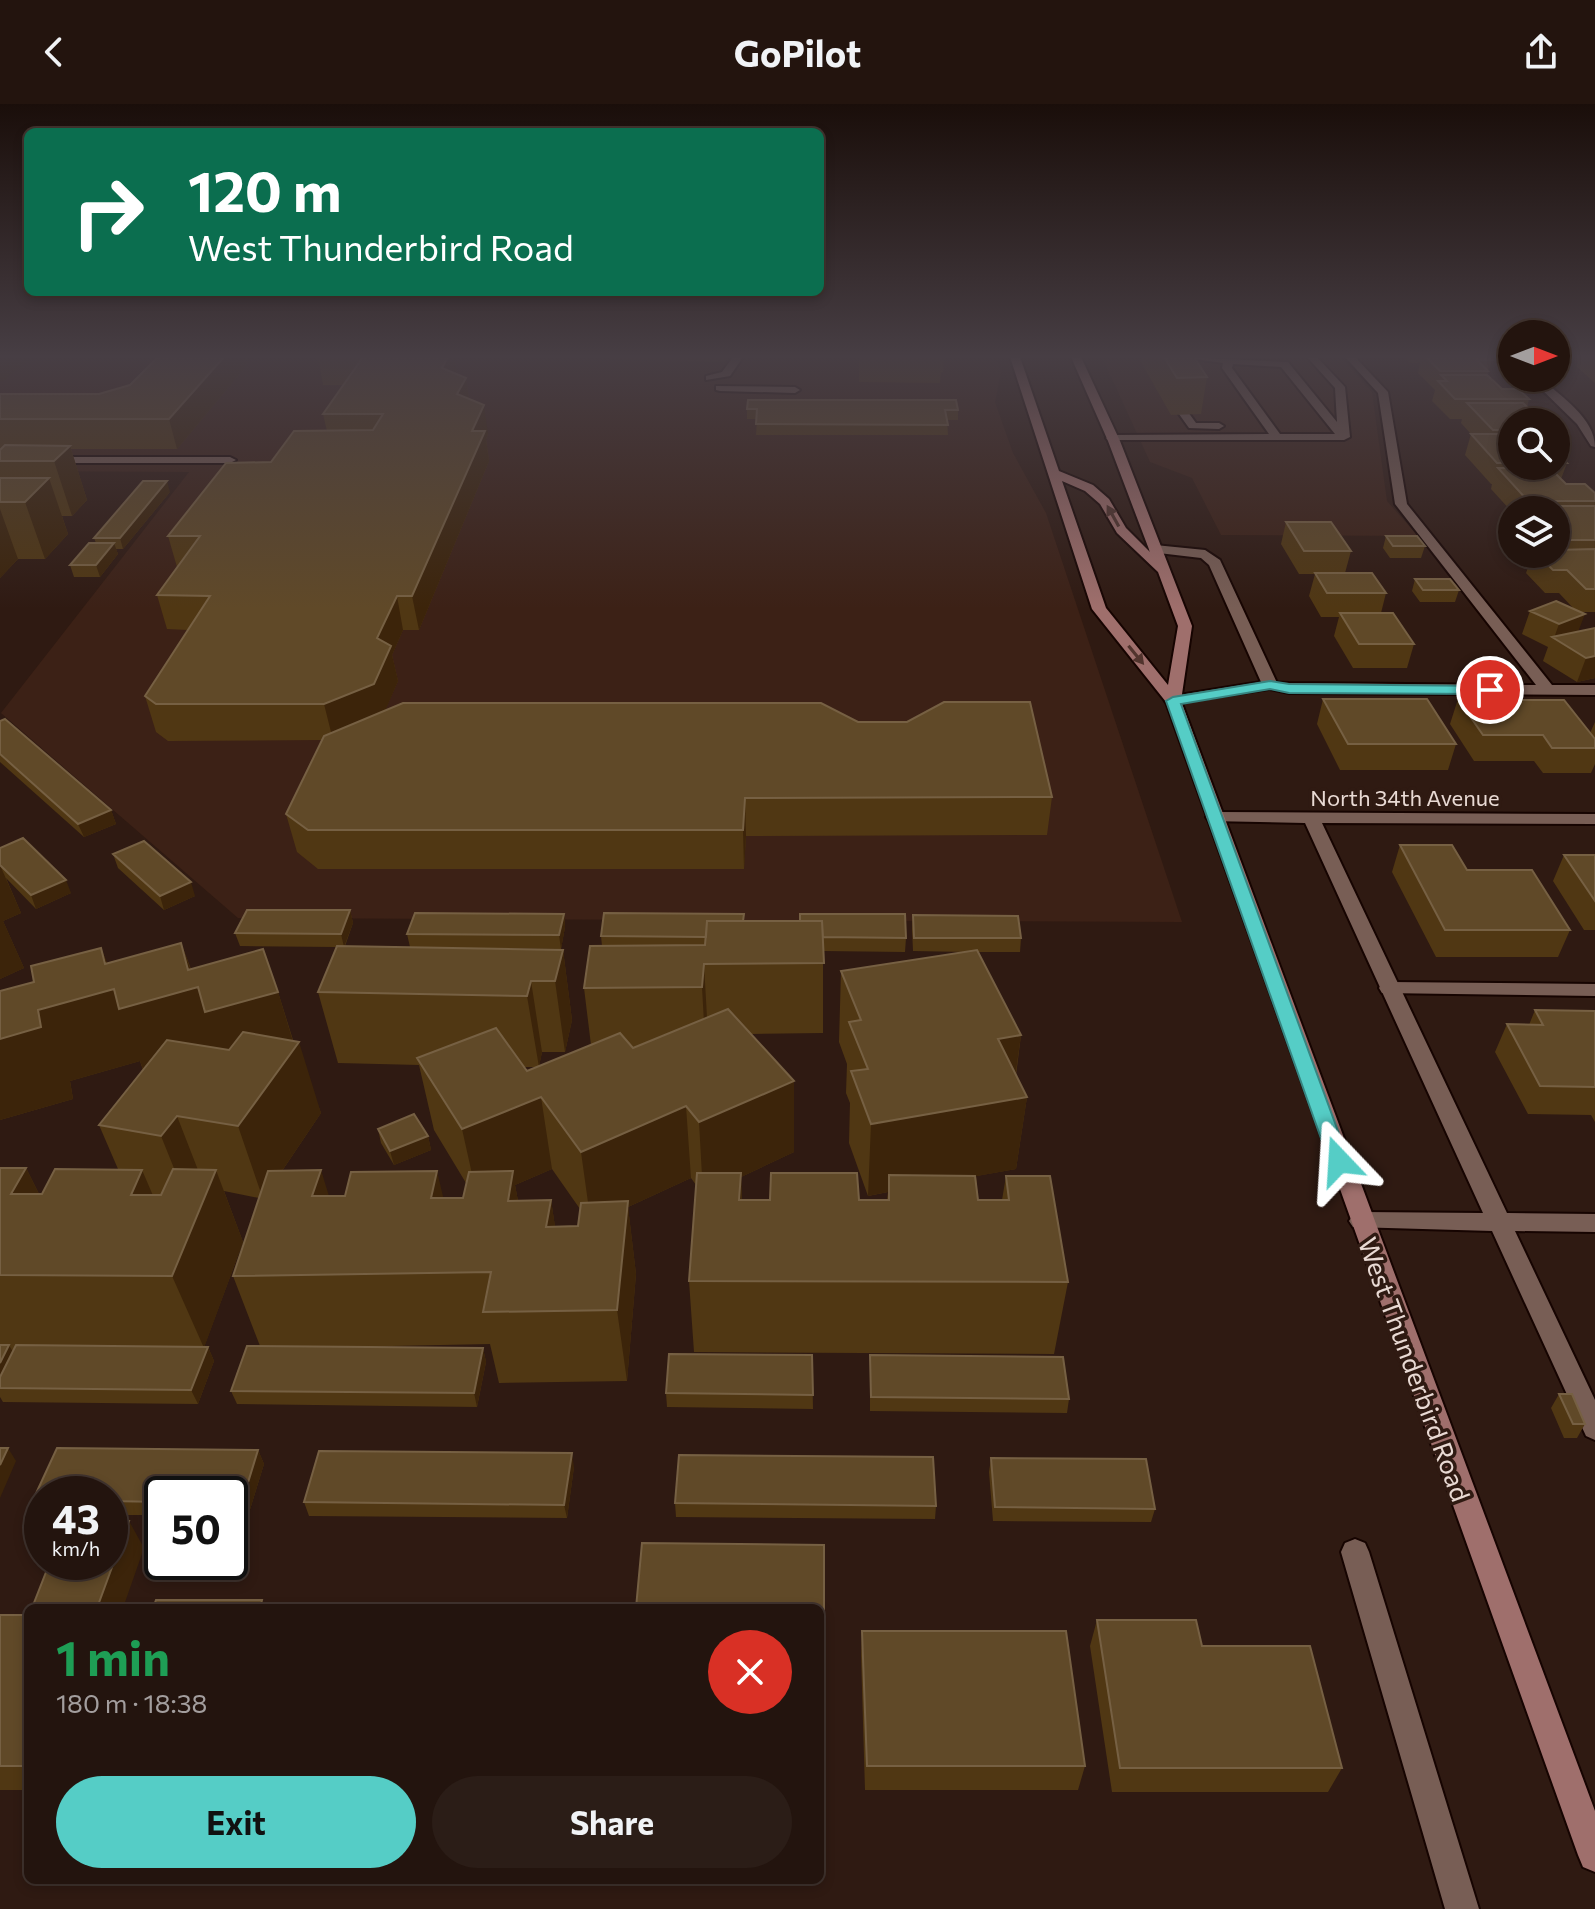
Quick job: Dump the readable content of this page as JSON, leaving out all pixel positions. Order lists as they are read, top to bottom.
{
  "streets": {
    "main road": ["West Thunderbird Road"],
    "street": ["North 34th Avenue"]
  },
  "crossings": [
    ["North 34th Avenue", "West Thunderbird Road"]
  ],
  "north": "right",
  "page": {
    "header": "GoPilot",
    "turn": ["120 m", "West Thunderbird Road"],
    "speed": "43 km/h",
    "limit": "50",
    "heading": ["1 min", "180 m · 18:38"],
    "buttons": ["Exit", "Share"]
  }
}
